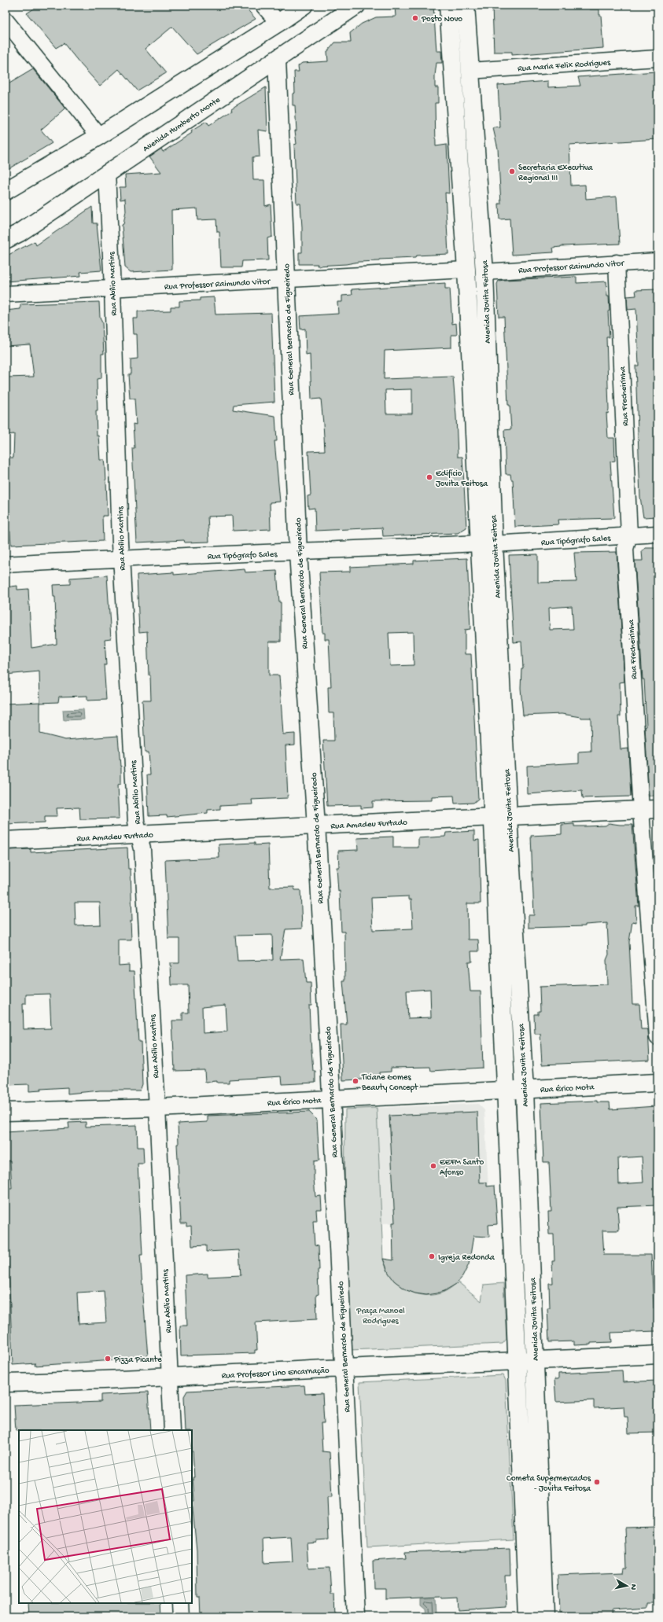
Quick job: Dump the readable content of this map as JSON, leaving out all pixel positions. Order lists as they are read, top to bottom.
{
  "streets": {
    "main road": [
      "Avenida Humberto Monte",
      "Avenida Jovita Feitosa",
      "Rua General Bernardo de Figueiredo",
      "Rua Amadeu Furtado",
      "Rua Érico Mota",
      "Rua Professor Lino Encarnação"
    ],
    "street": [
      "Rua Maria Felix Rodrigues",
      "Rua Professor Raimundo Vitor",
      "Rua Abílio Martins",
      "Rua Frecheirinha",
      "Rua Tipógrafo Sales"
    ]
  },
  "crossings": [
    ["Rua Maria Felix Rodrigues", "Avenida Jovita Feitosa"],
    ["Avenida Humberto Monte", "Rua Abílio Martins"],
    ["Avenida Humberto Monte", "Rua General Bernardo de Figueiredo"],
    ["Rua Professor Raimundo Vitor", "Rua Abílio Martins"],
    ["Rua Professor Raimundo Vitor", "Avenida Jovita Feitosa"],
    ["Rua Professor Raimundo Vitor", "Rua General Bernardo de Figueiredo"],
    ["Rua Professor Raimundo Vitor", "Rua Frecheirinha"],
    ["Rua Abílio Martins", "Rua Tipógrafo Sales"],
    ["Rua Abílio Martins", "Rua Amadeu Furtado"],
    ["Rua Abílio Martins", "Rua Érico Mota"],
    ["Rua Abílio Martins", "Rua Professor Lino Encarnação"],
    ["Avenida Jovita Feitosa", "Rua Tipógrafo Sales"],
    ["Avenida Jovita Feitosa", "Rua Amadeu Furtado"],
    ["Avenida Jovita Feitosa", "Rua Érico Mota"],
    ["Avenida Jovita Feitosa", "Rua Professor Lino Encarnação"],
    ["Rua General Bernardo de Figueiredo", "Rua Tipógrafo Sales"],
    ["Rua General Bernardo de Figueiredo", "Rua Amadeu Furtado"],
    ["Rua General Bernardo de Figueiredo", "Rua Érico Mota"],
    ["Rua General Bernardo de Figueiredo", "Rua Professor Lino Encarnação"],
    ["Rua Frecheirinha", "Rua Tipógrafo Sales"],
    ["Rua Frecheirinha", "Rua Amadeu Furtado"]
  ],
  "parks": ["Praça Manoel Rodrigues"],
  "places": [
    "Posto Novo",
    "Secretaria Executiva Regional III",
    "Edifício Jovita Feitosa",
    "Ticiane Gomes Beauty Concept",
    "EEFM Santo Afonso",
    "Igreja Redonda",
    "Pizza Picante",
    "Cometa Supermercados - Jovita Feitosa"
  ],
  "north": "right"
}
